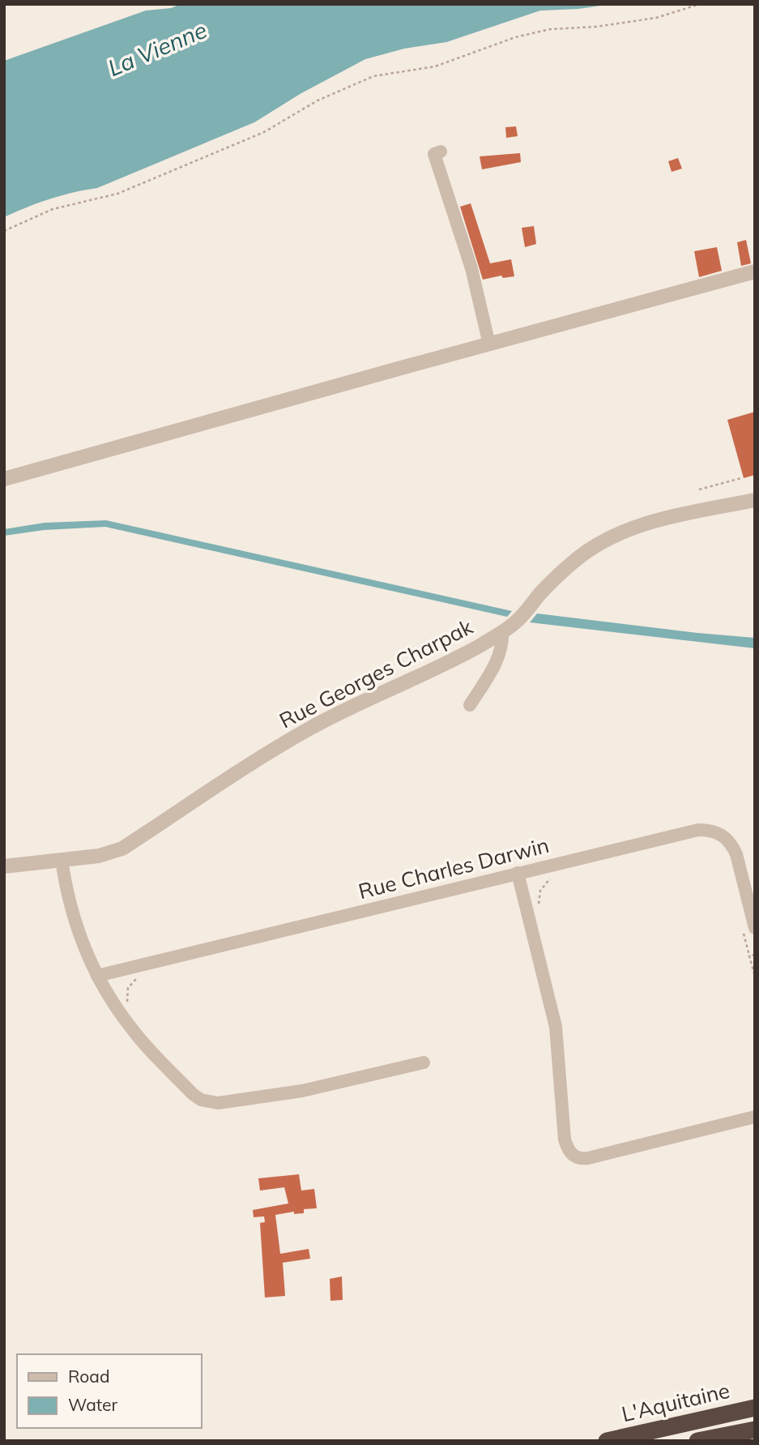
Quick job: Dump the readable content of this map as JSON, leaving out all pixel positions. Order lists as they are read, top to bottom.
{
  "streets": {
    "highway": ["L'Aquitaine"],
    "street": ["Rue Georges Charpak", "Rue Charles Darwin"]
  },
  "water": ["La Vienne"],
  "legend": ["Road", "Water"]
}
